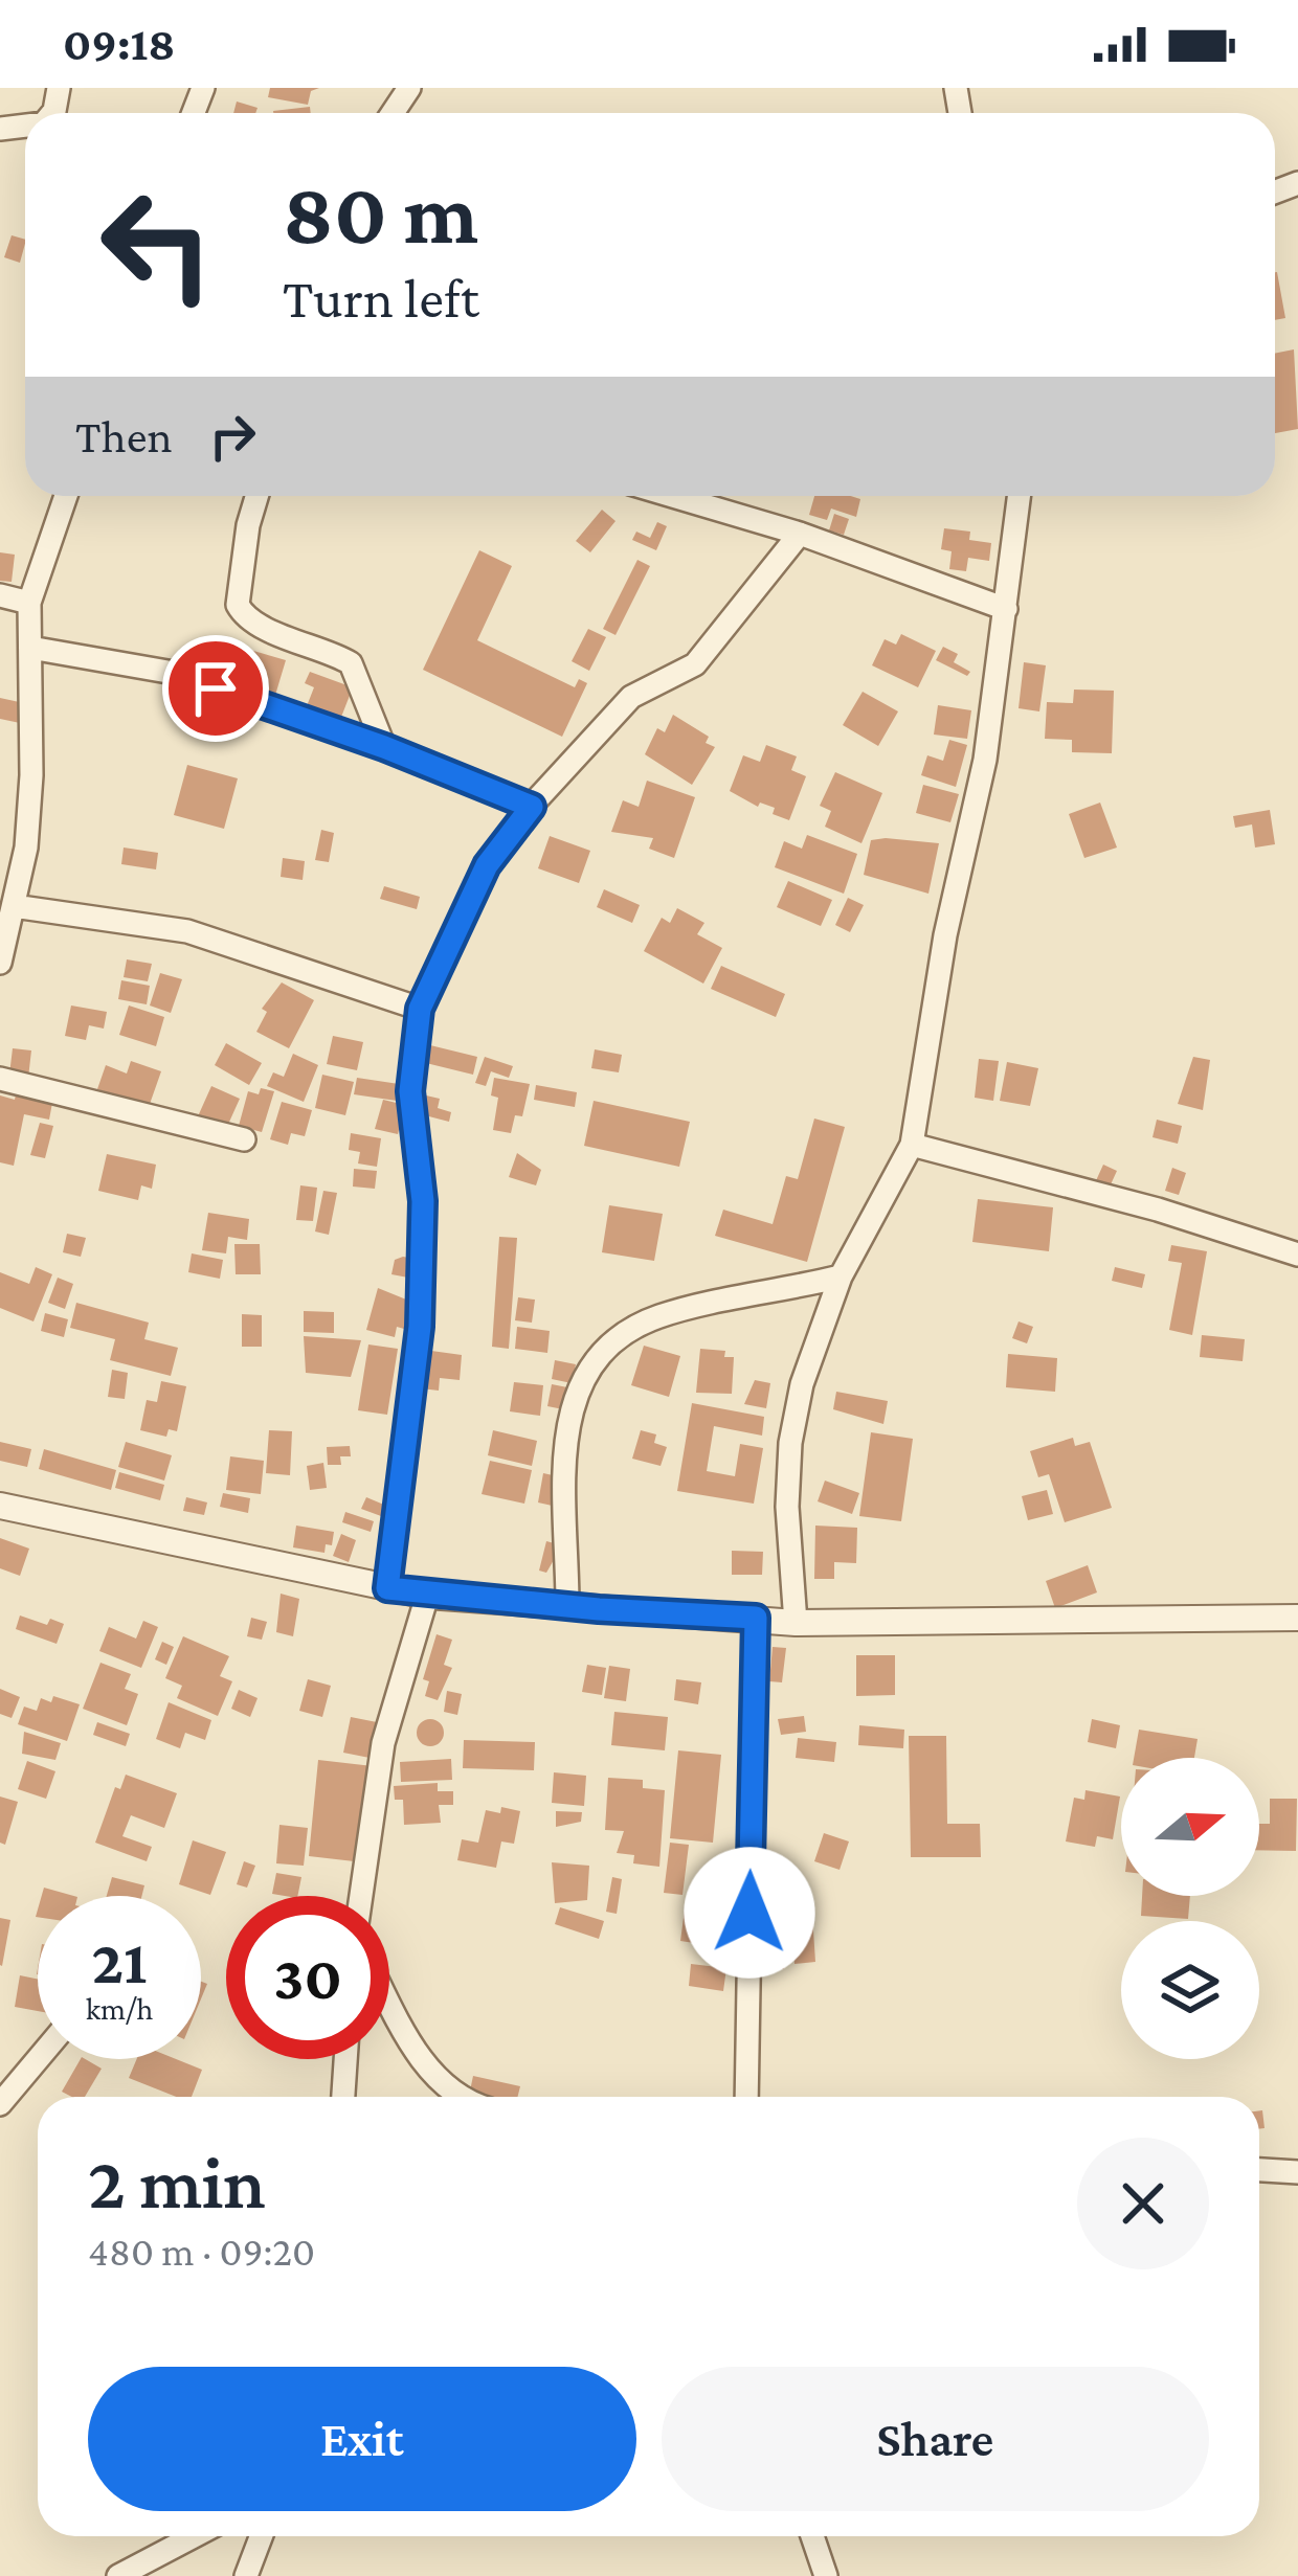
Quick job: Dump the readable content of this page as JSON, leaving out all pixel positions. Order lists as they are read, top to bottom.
{
  "north": "right",
  "page": {
    "status": "09:18",
    "turn": ["80 m", "Turn left"],
    "then": "Then",
    "speed": "21 km/h",
    "limit": "30",
    "heading": ["2 min", "480 m · 09:20"],
    "buttons": ["Exit", "Share"]
  }
}
